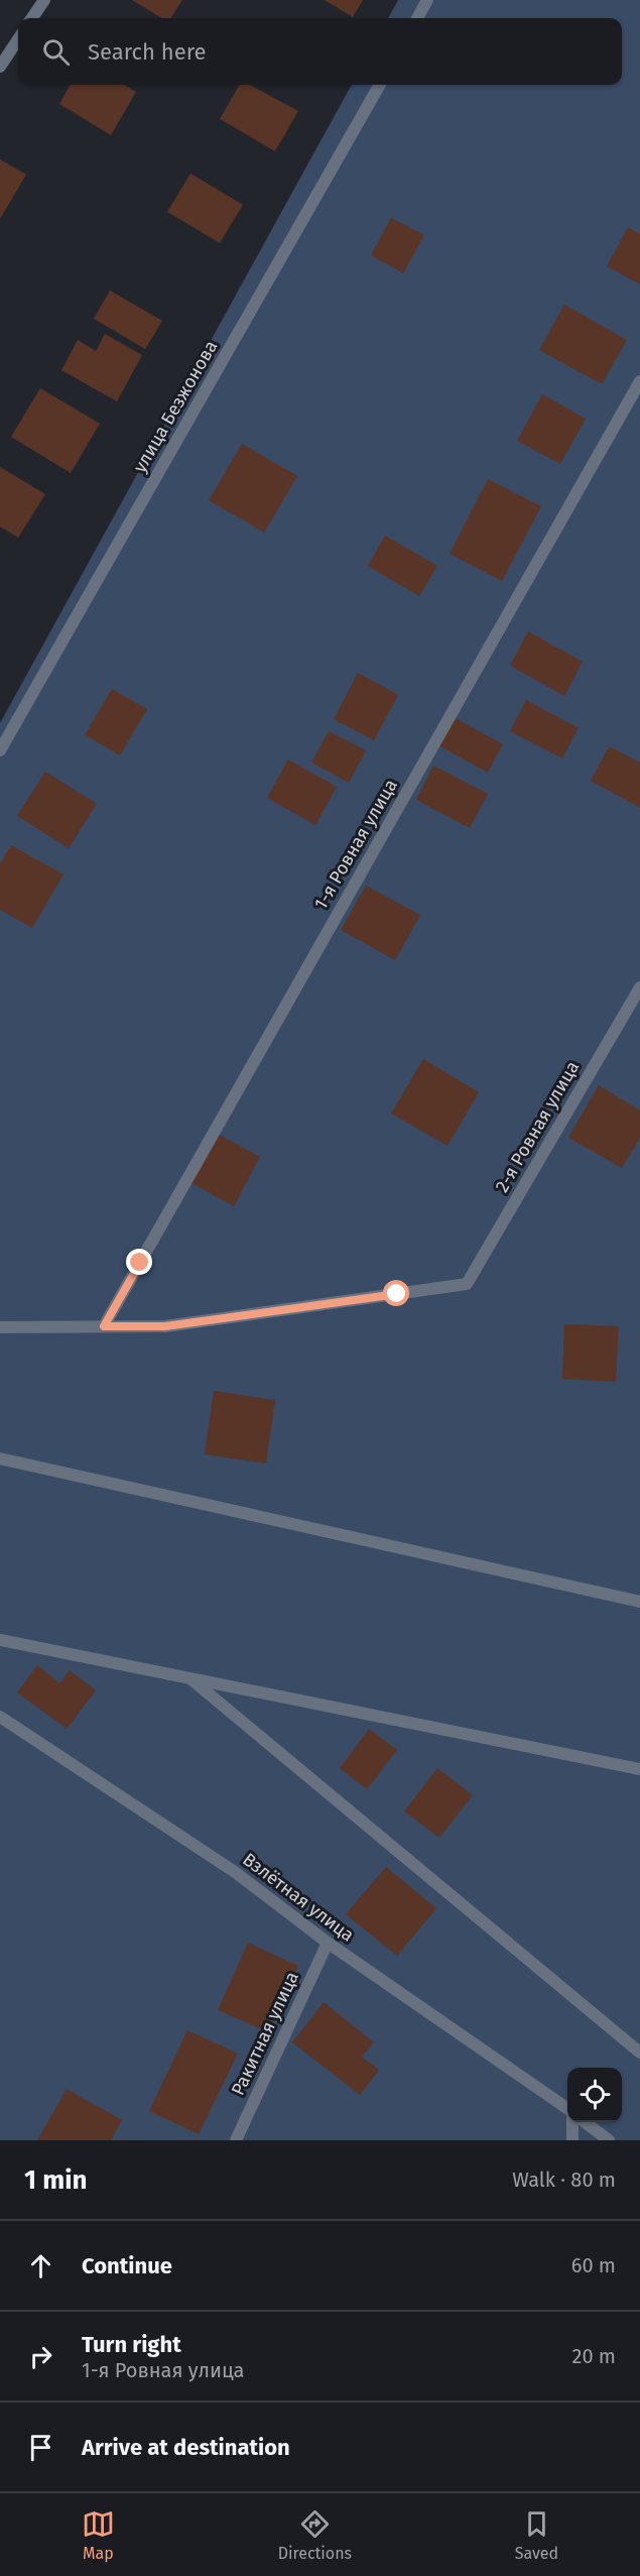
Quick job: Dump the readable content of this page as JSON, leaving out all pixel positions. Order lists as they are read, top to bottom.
{
  "streets": {
    "street": [
      "улица Безжонова",
      "1-я Ровная улица",
      "2-я Ровная улица",
      "Взлётная улица",
      "Ракитная улица"
    ]
  },
  "crossings": [
    ["1-я Ровная улица", "2-я Ровная улица"],
    ["Взлётная улица", "Ракитная улица"]
  ],
  "page": {
    "search": "Search here",
    "heading": ["1 min", "Walk · 80 m"],
    "list": [
      ["Continue", "60 m"],
      ["Turn right", "1-я Ровная улица", "20 m"],
      "Arrive at destination"
    ],
    "nav": ["Map", "Directions", "Saved"]
  }
}
